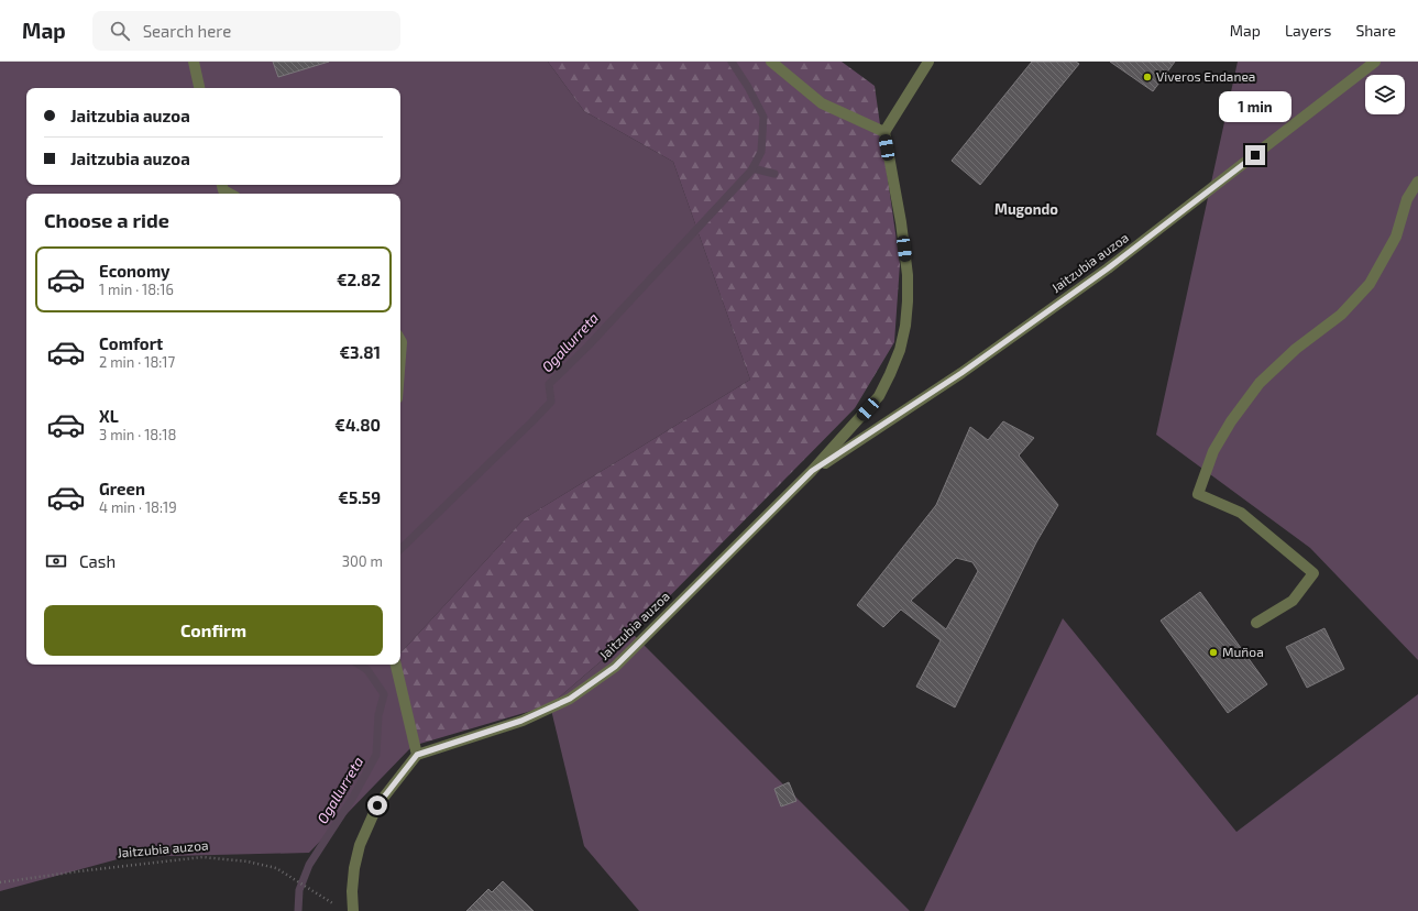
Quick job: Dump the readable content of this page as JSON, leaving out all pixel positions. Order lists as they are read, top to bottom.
{
  "streets": {
    "street": ["Jaitzubia auzoa"]
  },
  "districts": ["Mugondo"],
  "water": ["Ogallurreta"],
  "places": ["Viveros Endanea", "Muñoa"],
  "page": {
    "header": "Map",
    "search": "Search here",
    "nav": ["Map", "Layers", "Share"],
    "banner": ["Jaitzubia auzoa", "Jaitzubia auzoa"],
    "bubble": "1 min",
    "heading": "Choose a ride",
    "list": [
      {
        "name": "Economy",
        "note": "1 min · 18:16",
        "value": "€2.82"
      },
      {
        "name": "Comfort",
        "note": "2 min · 18:17",
        "value": "€3.81"
      },
      {
        "name": "XL",
        "note": "3 min · 18:18",
        "value": "€4.80"
      },
      {
        "name": "Green",
        "note": "4 min · 18:19",
        "value": "€5.59"
      }
    ],
    "pay": ["Cash", "300 m"],
    "buttons": "Confirm"
  }
}
